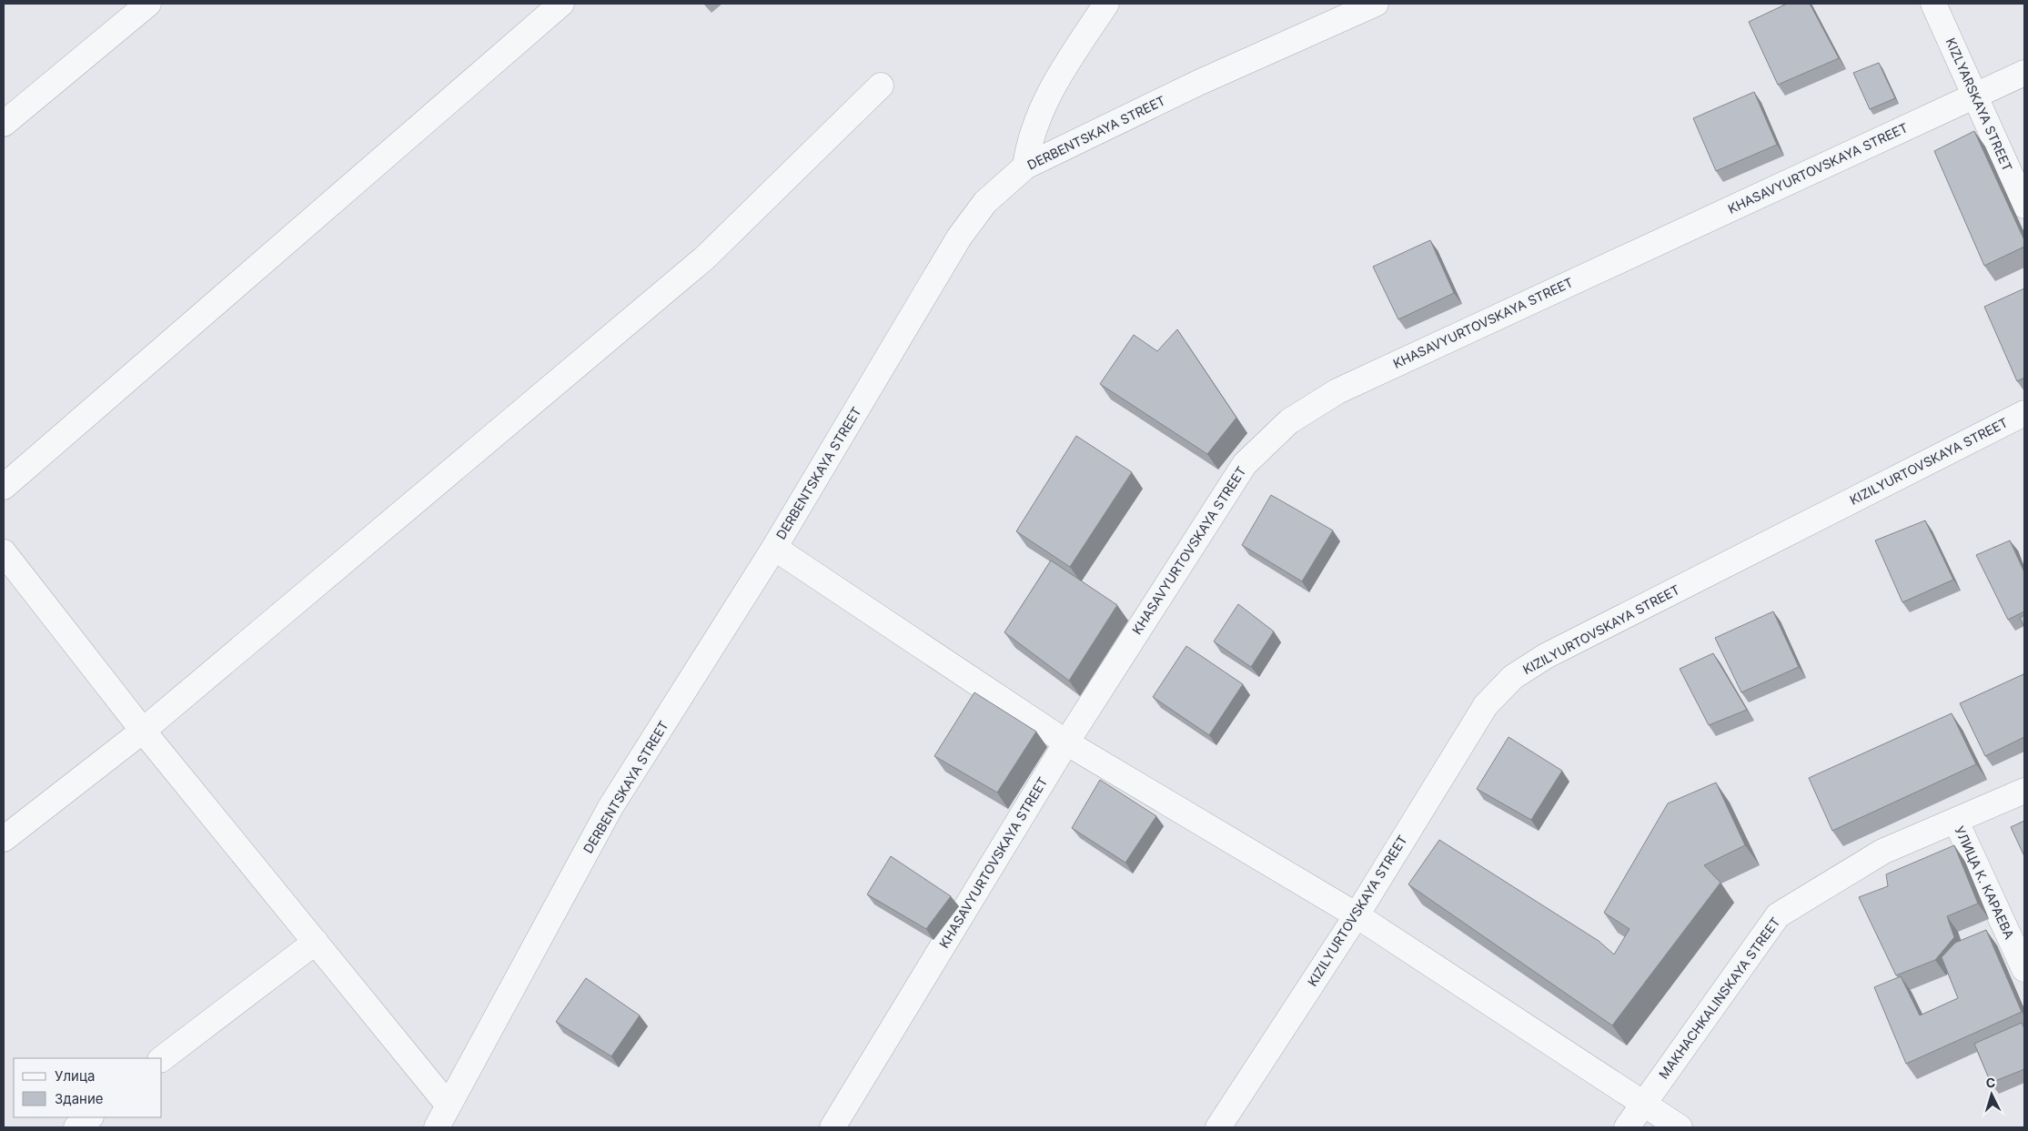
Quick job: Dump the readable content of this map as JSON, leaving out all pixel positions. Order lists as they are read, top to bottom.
{
  "streets": {
    "street": [
      "KIZLYARSKAYA STREET",
      "DERBENTSKAYA STREET",
      "KHASAVYURTOVSKAYA STREET",
      "KIZILYURTOVSKAYA STREET",
      "УЛИЦА К. КАРАЕВА",
      "MAKHACHKALINSKAYA STREET"
    ]
  },
  "crossings": [
    ["KIZLYARSKAYA STREET", "KHASAVYURTOVSKAYA STREET"],
    ["УЛИЦА К. КАРАЕВА", "MAKHACHKALINSKAYA STREET"]
  ],
  "legend": ["Улица", "Здание"],
  "north": "top"
}
